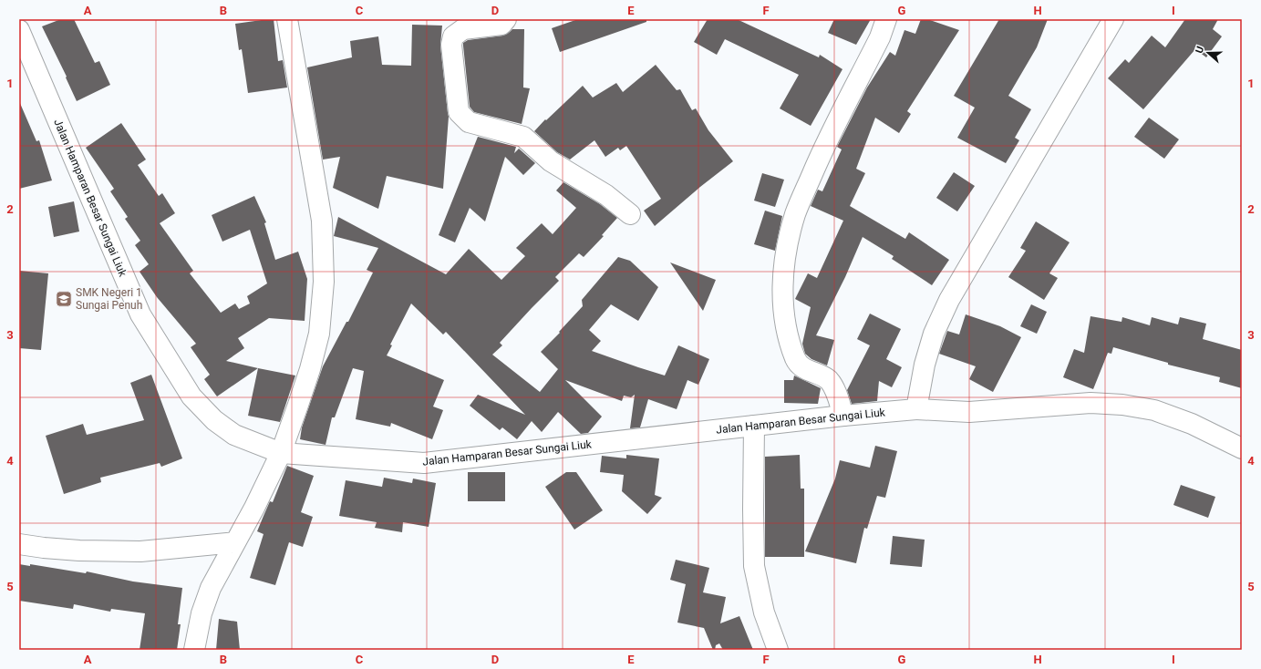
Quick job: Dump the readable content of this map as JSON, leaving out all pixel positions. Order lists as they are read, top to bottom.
{
  "streets": {
    "street": ["Jalan Hamparan Besar Sungai Liuk"]
  },
  "places": {
    "school or university": ["SMK Negeri 1 Sungai Penuh"]
  },
  "north": "left",
  "grid": {
    "columns": [
      "A",
      "B",
      "C",
      "D",
      "E",
      "F",
      "G",
      "H",
      "I"
    ],
    "rows": [
      "1",
      "2",
      "3",
      "4",
      "5"
    ]
  }
}
